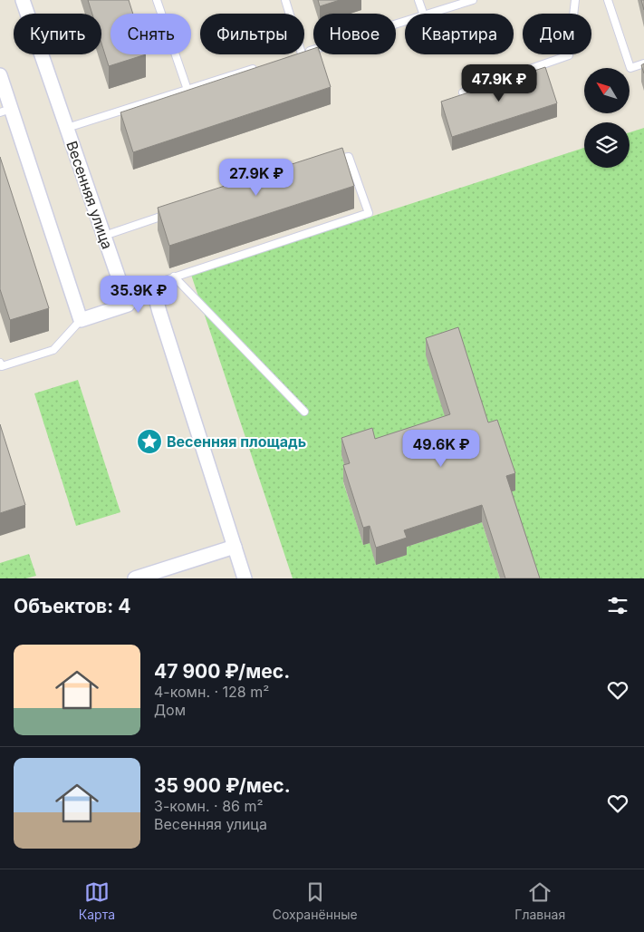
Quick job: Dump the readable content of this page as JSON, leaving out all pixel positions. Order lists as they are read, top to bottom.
{
  "streets": {
    "street": ["Весенняя улица"]
  },
  "places": {
    "place": ["Весенняя площадь"]
  },
  "north": "top left",
  "page": {
    "chip": [
      "Купить",
      "Снять",
      "Фильтры",
      "Новое",
      "Квартира",
      "Дом"
    ],
    "price": [
      "47.9K ₽",
      "27.9K ₽",
      "35.9K ₽",
      "49.6K ₽"
    ],
    "heading": "Объектов: 4",
    "list": [
      {
        "name": "47 900 ₽/мес.",
        "note": "4-комн. · 128 m² · Дом"
      },
      {
        "name": "35 900 ₽/мес.",
        "note": "3-комн. · 86 m² · Весенняя улица"
      }
    ],
    "tabs": ["Карта", "Сохранённые", "Главная"]
  }
}
